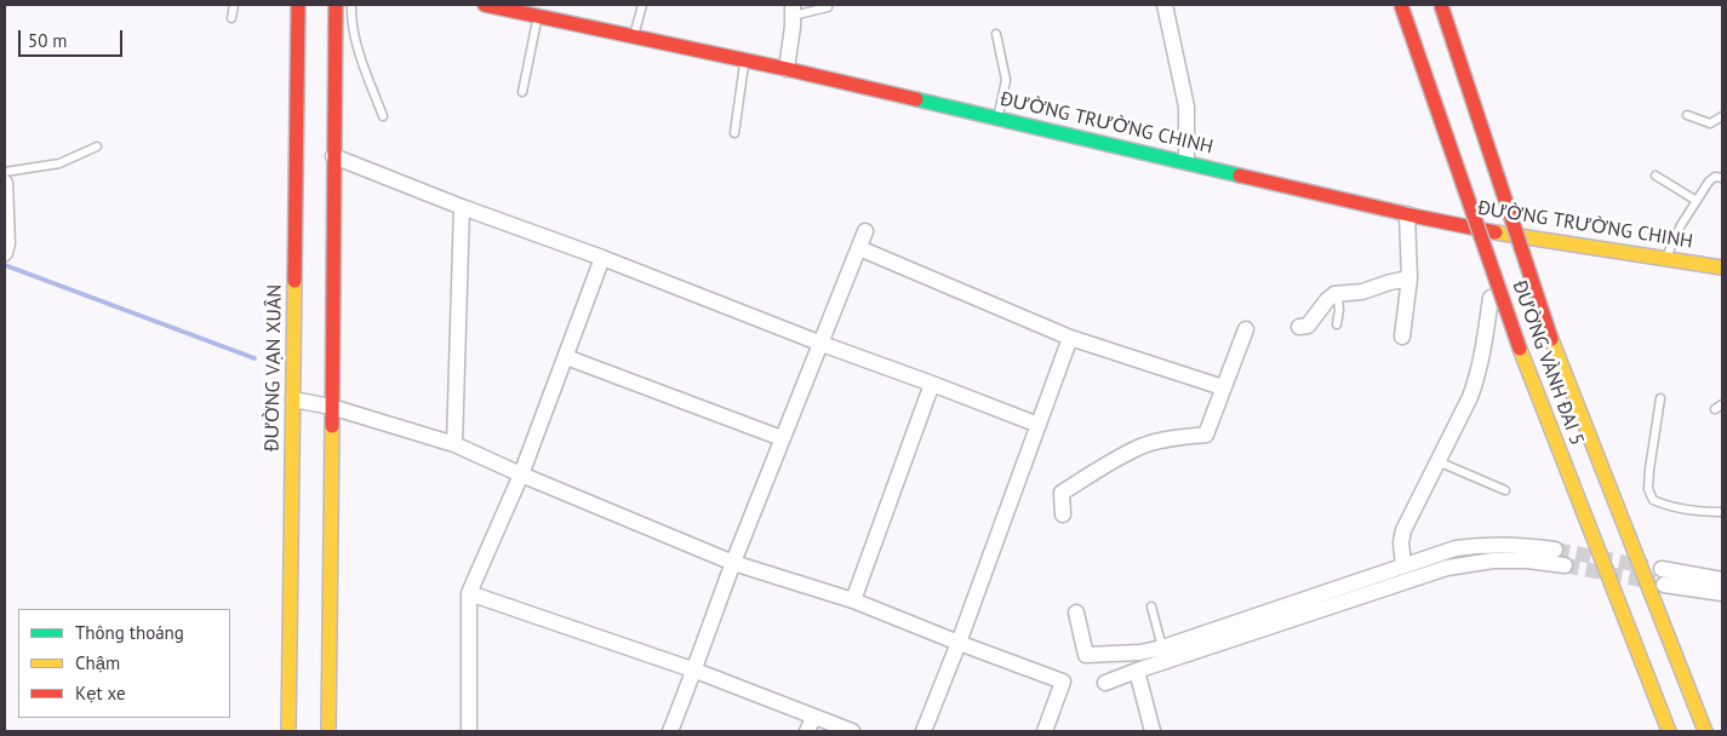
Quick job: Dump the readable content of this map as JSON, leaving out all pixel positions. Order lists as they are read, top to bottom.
{
  "streets": {
    "main road": ["ĐƯỜNG TRƯỜNG CHINH", "ĐƯỜNG VÀNH ĐAI 5", "ĐƯỜNG VẠN XUÂN"]
  },
  "legend": ["Thông thoáng", "Chậm", "Kẹt xe"],
  "scale_bar": "50 m"
}
